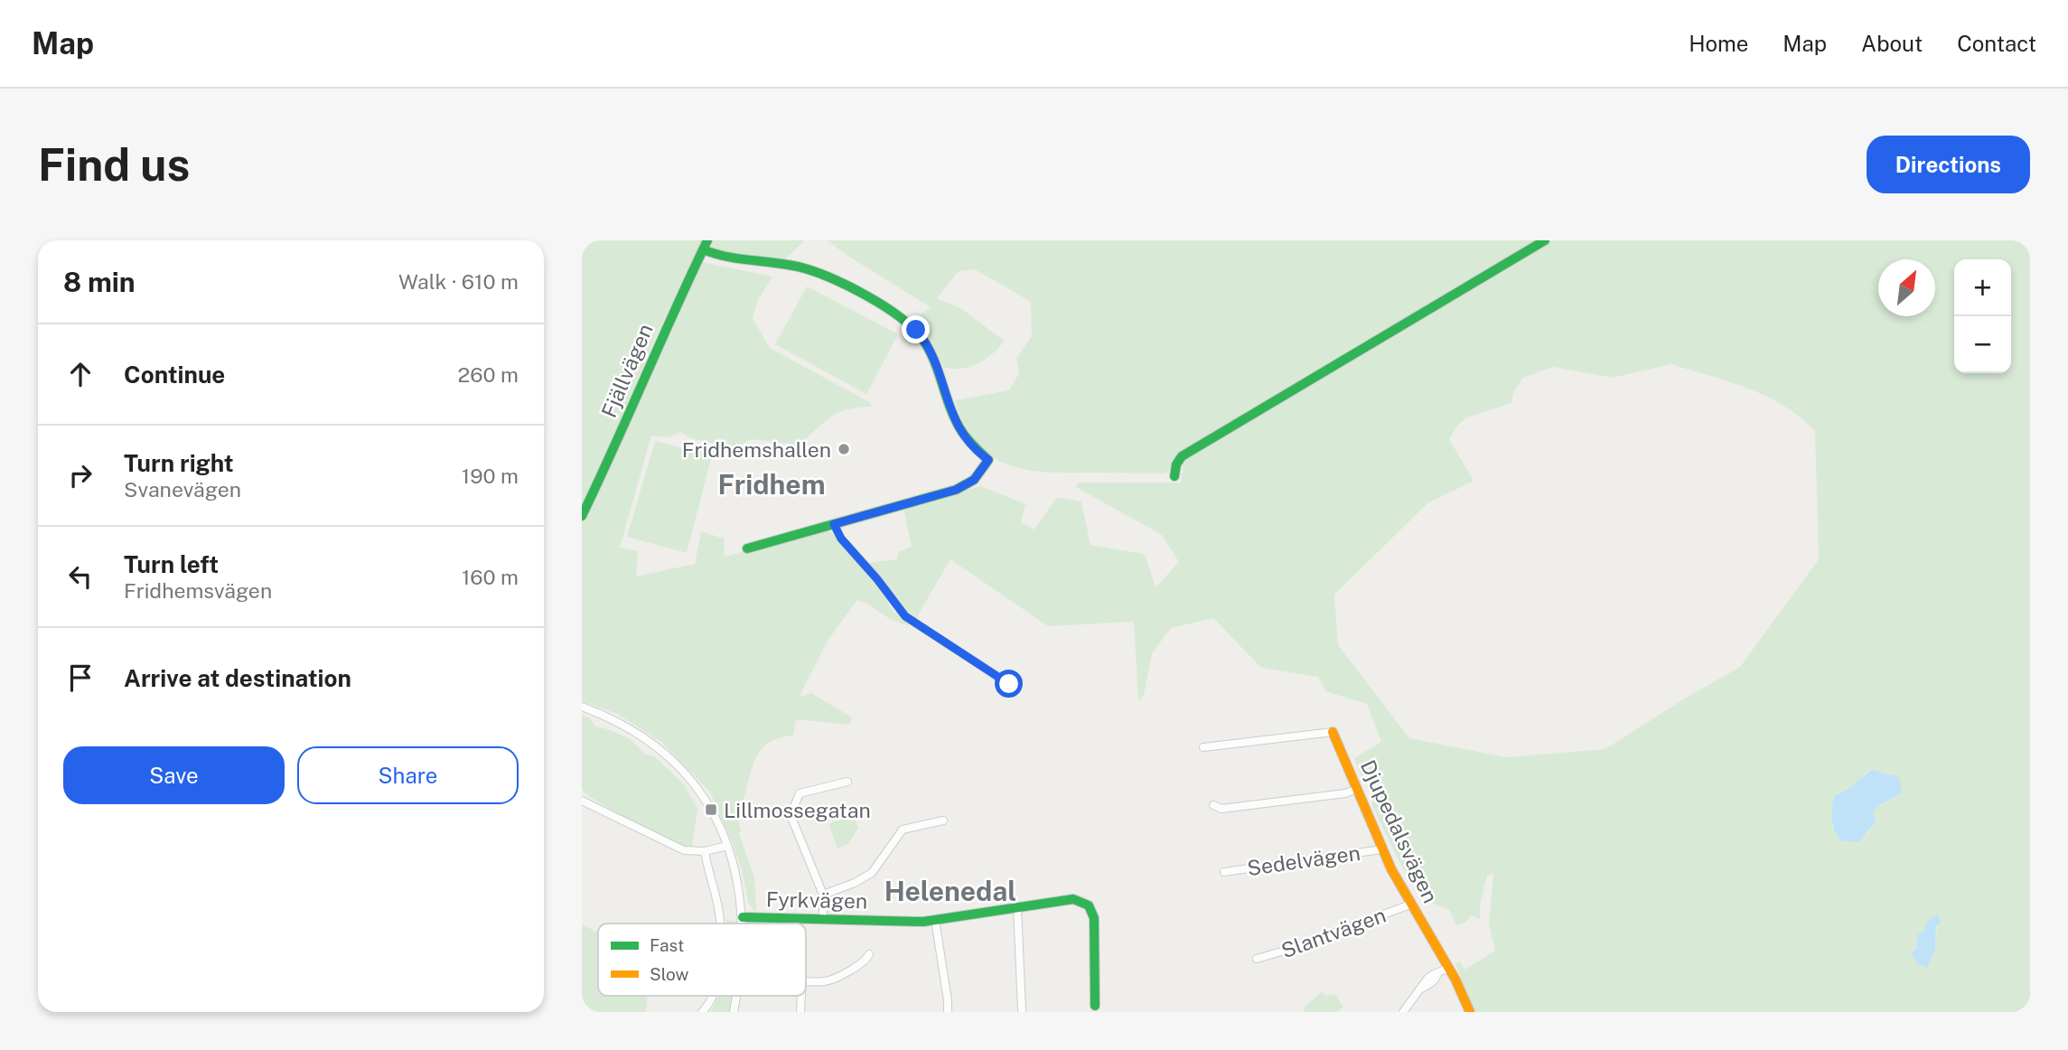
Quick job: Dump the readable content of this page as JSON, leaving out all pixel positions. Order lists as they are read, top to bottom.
{
  "streets": {
    "street": [
      "Fjällvägen",
      "Djupedalsvägen",
      "Sedelvägen",
      "Fyrkvägen",
      "Slantvägen"
    ]
  },
  "crossings": [
    ["Djupedalsvägen", "Sedelvägen"],
    ["Djupedalsvägen", "Slantvägen"]
  ],
  "districts": ["Fridhem", "Helenedal"],
  "places": {
    "other": ["Fridhemshallen"],
    "transit": ["Lillmossegatan"]
  },
  "legend": ["Fast", "Slow"],
  "north": "top right",
  "page": {
    "header": "Map",
    "nav": [
      "Home",
      "Map",
      "About",
      "Contact"
    ],
    "buttons": [
      "Directions",
      ["Save", "Share"]
    ],
    "title": "Find us",
    "heading": ["8 min", "Walk · 610 m"],
    "map_buttons": ["+", "−"],
    "list": [
      ["Continue", "260 m"],
      ["Turn right", "Svanevägen", "190 m"],
      ["Turn left", "Fridhemsvägen", "160 m"],
      "Arrive at destination"
    ]
  }
}
